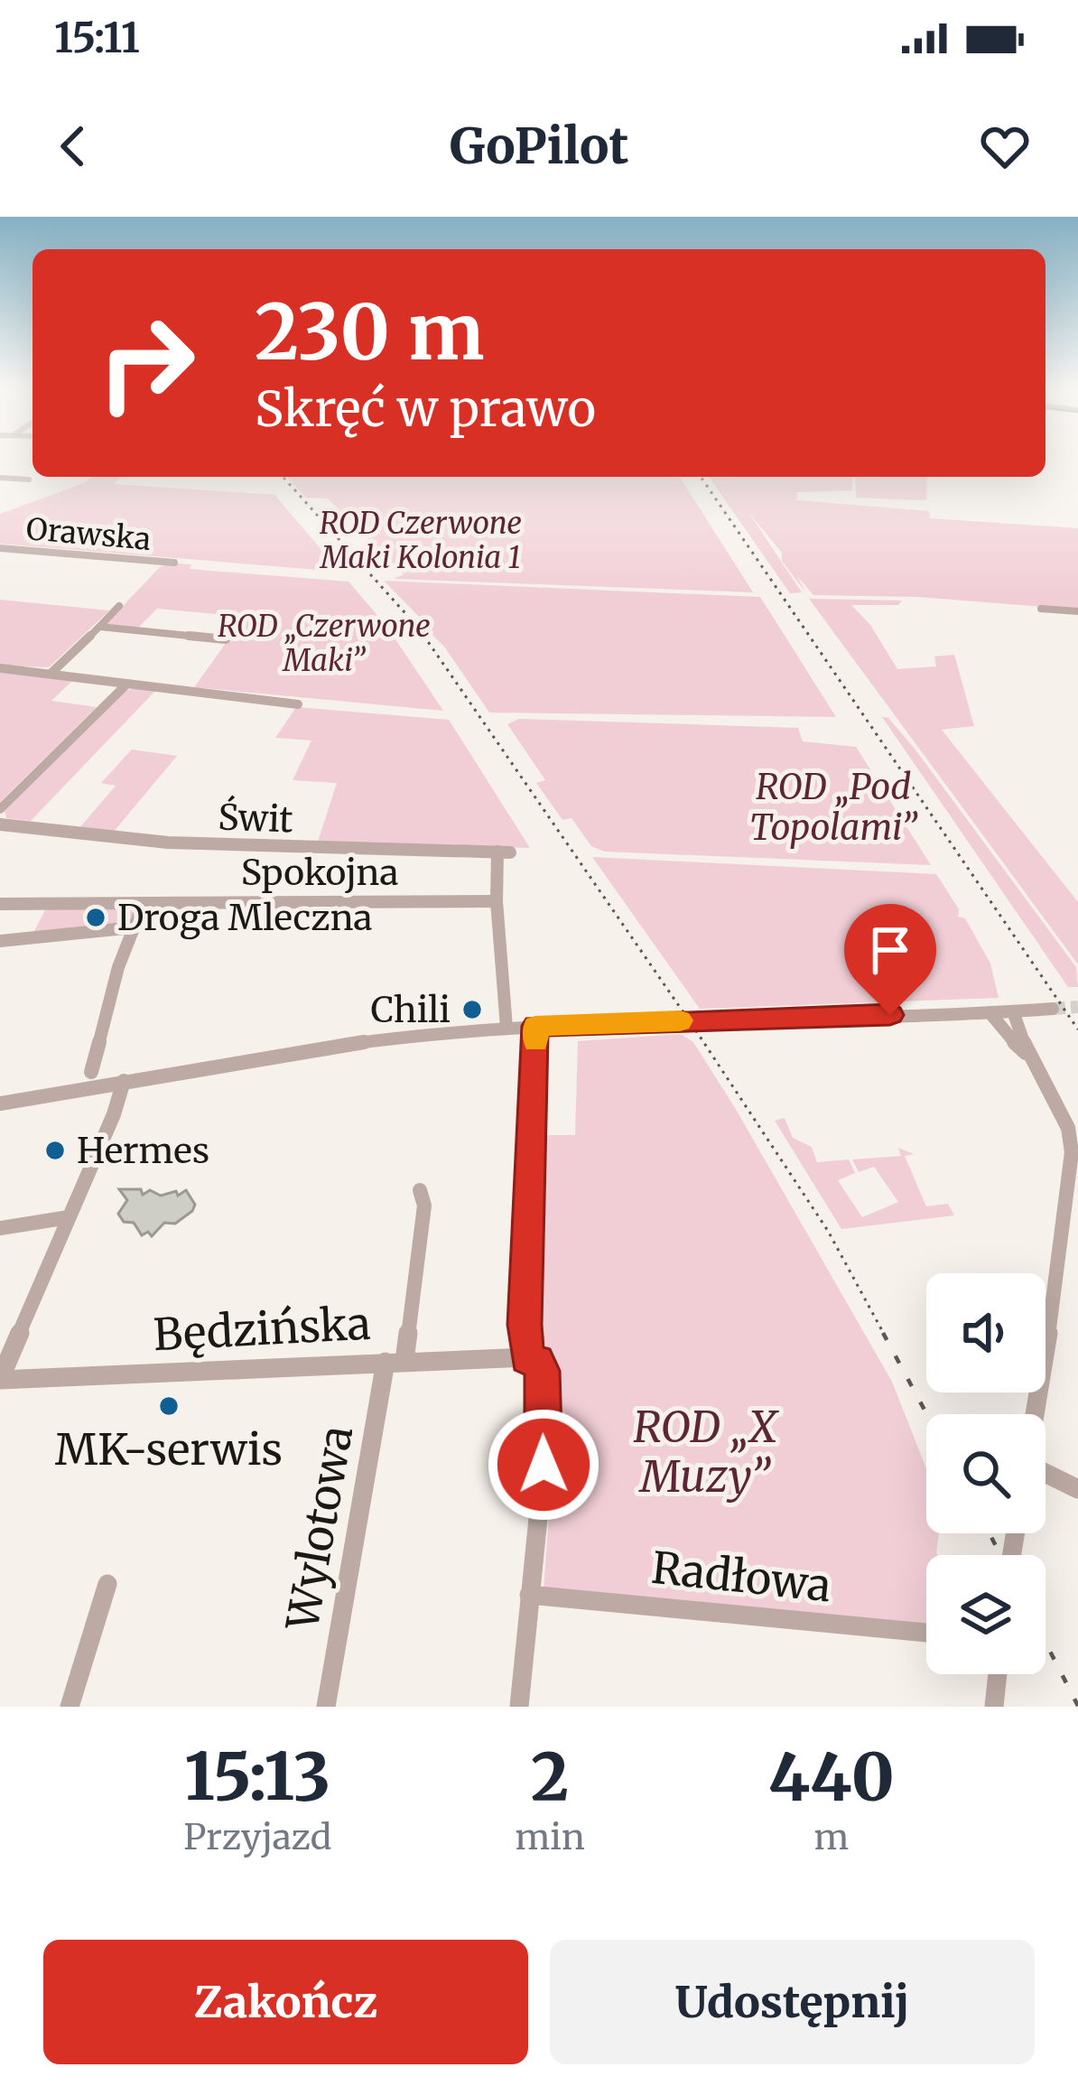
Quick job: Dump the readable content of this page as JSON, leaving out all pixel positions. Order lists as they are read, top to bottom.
{
  "streets": {
    "street": [
      "Orawska",
      "Świt",
      "Spokojna",
      "Będzińska",
      "Wylotowa",
      "Radłowa"
    ]
  },
  "crossings": [
    ["Świt", "Spokojna"],
    ["Będzińska", "Wylotowa"]
  ],
  "parks": [
    "ROD Czerwone Maki Kolonia 1",
    "ROD „Czerwone Maki”",
    "ROD „Pod Topolami”",
    "ROD „X Muzy”"
  ],
  "places": [
    "Droga Mleczna",
    "Chili",
    "Hermes",
    "MK-serwis"
  ],
  "page": {
    "status": "15:11",
    "header": "GoPilot",
    "turn": ["230 m", "Skręć w prawo"],
    "eta": [
      "15:13",
      "Przyjazd",
      "2",
      "min",
      "440",
      "m"
    ],
    "buttons": ["Zakończ", "Udostępnij"]
  }
}
